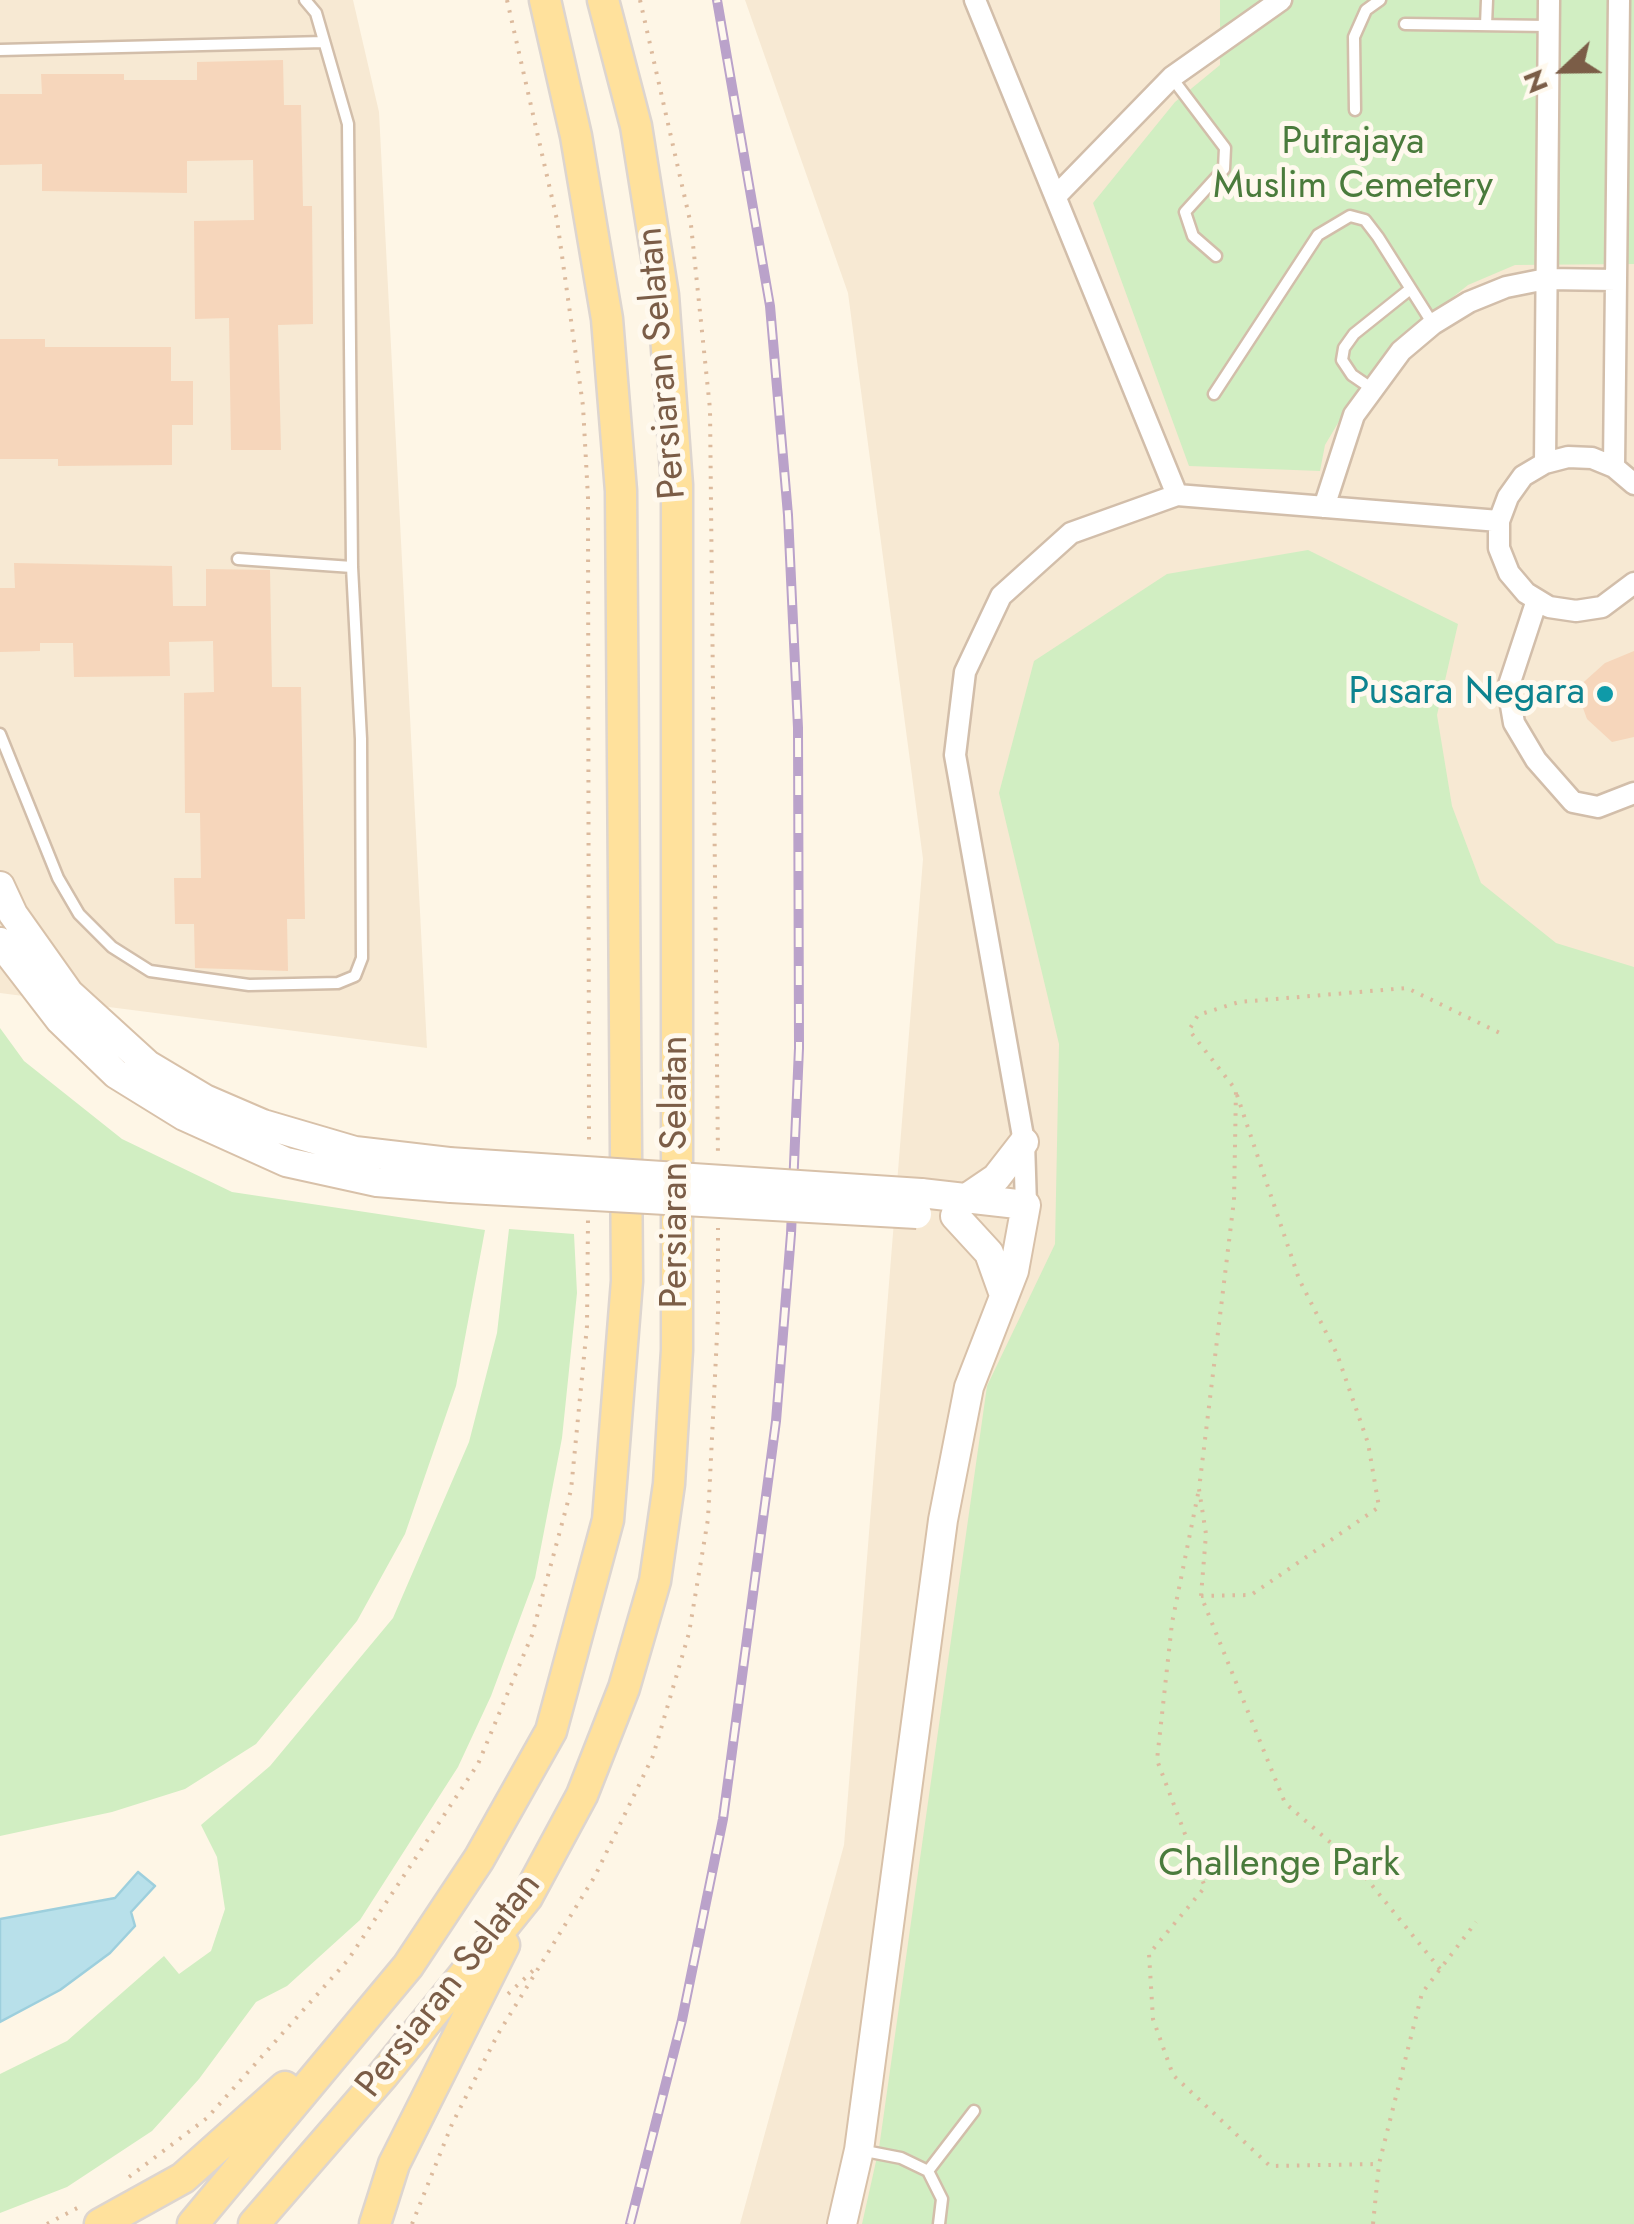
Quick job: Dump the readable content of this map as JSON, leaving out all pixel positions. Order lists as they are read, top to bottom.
{
  "streets": {
    "main road": ["Persiaran Selatan"]
  },
  "parks": ["Putrajaya Muslim Cemetery", "Challenge Park"],
  "places": ["Pusara Negara"],
  "north": "left"
}
